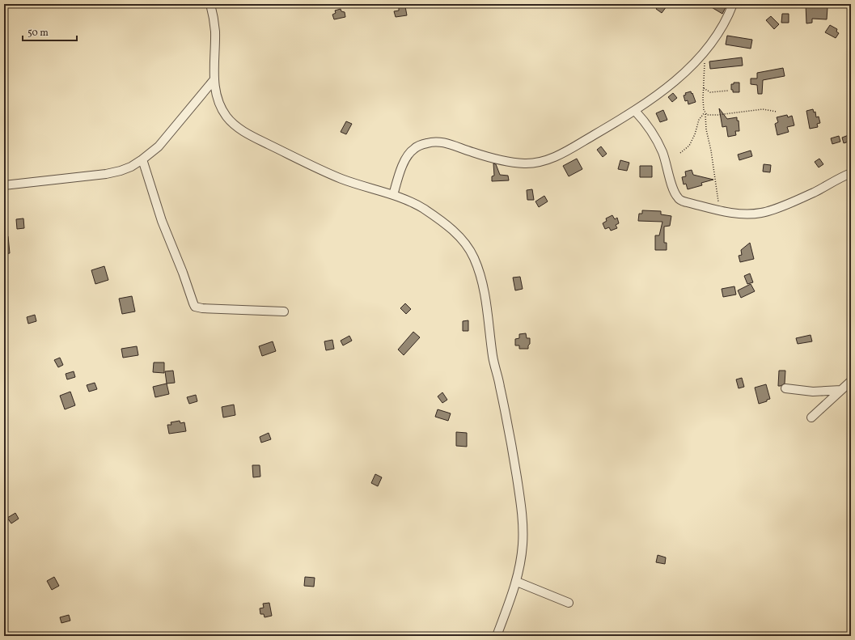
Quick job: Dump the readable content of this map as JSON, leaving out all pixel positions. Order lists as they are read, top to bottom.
{
  "scale_bar": "50 m"
}
